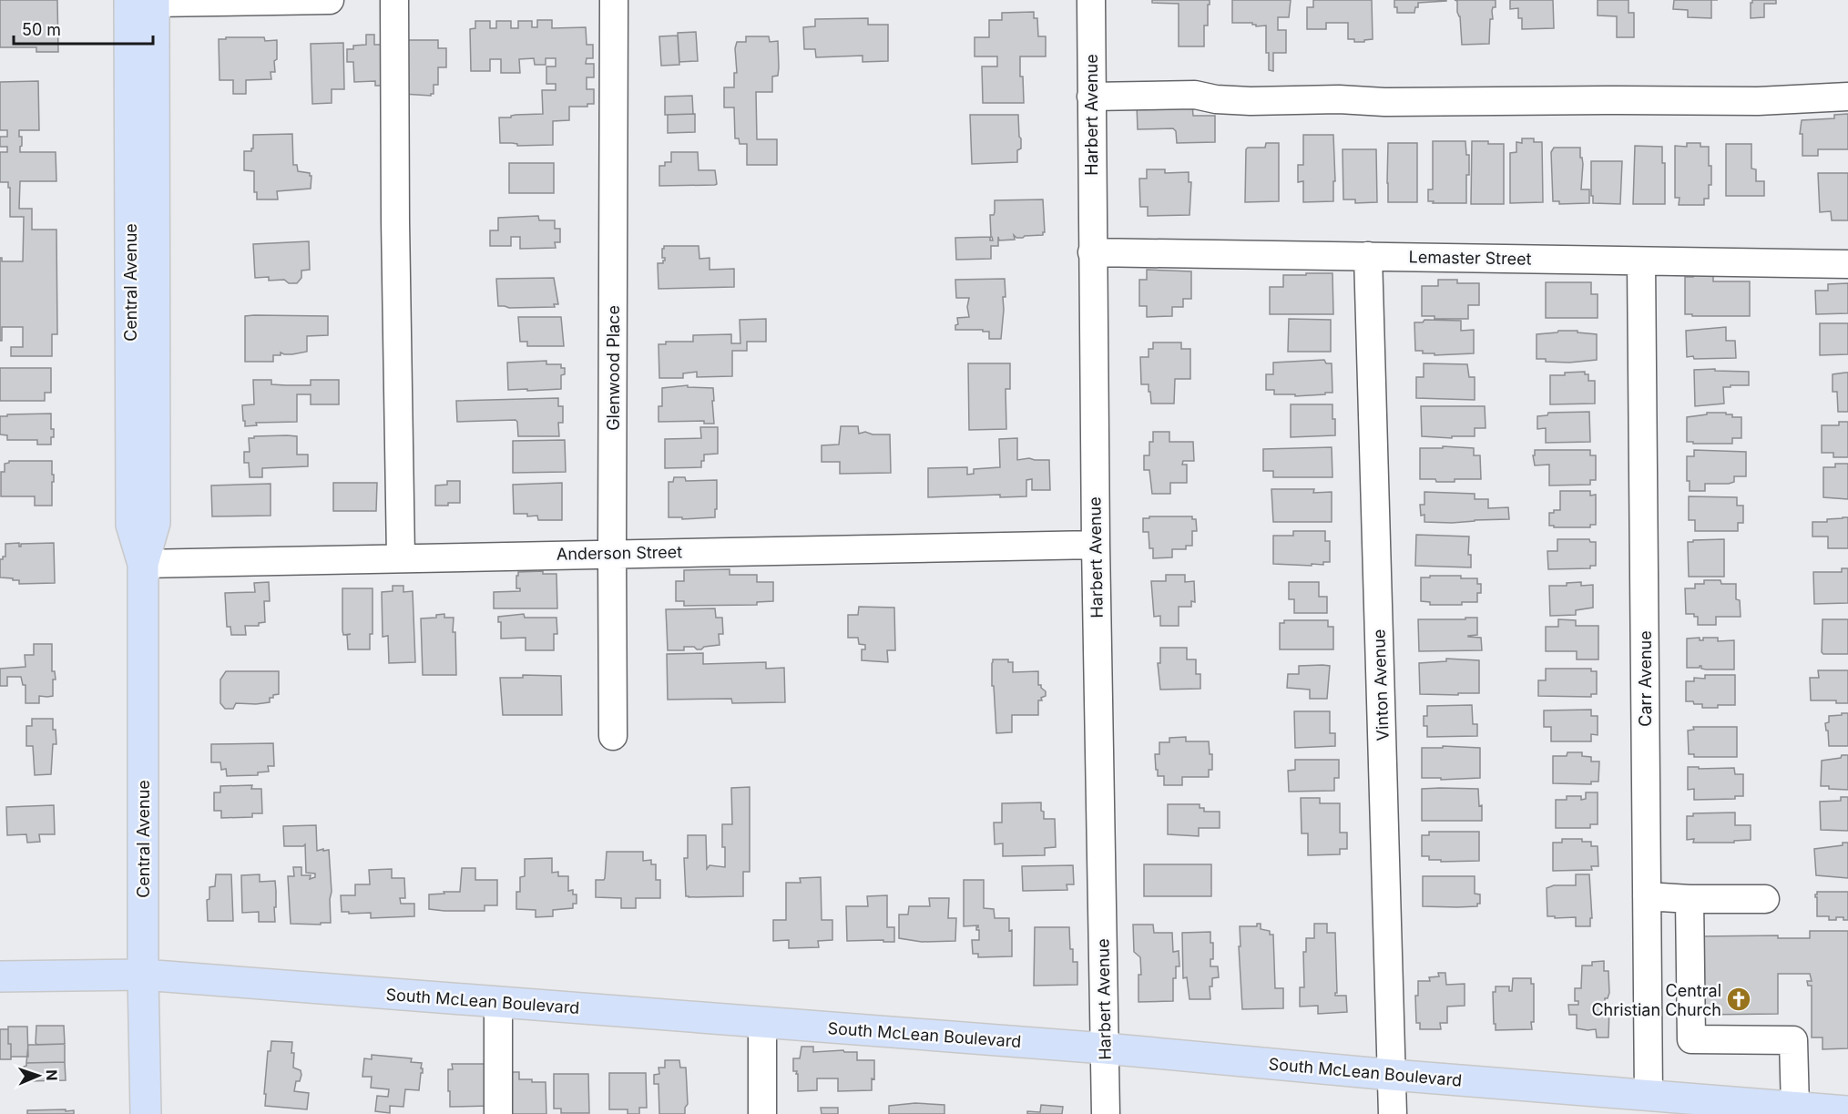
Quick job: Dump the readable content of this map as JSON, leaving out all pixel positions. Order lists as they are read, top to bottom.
{
  "streets": {
    "main road": ["Central Avenue", "South McLean Boulevard"],
    "street": [
      "Harbert Avenue",
      "Lemaster Street",
      "Glenwood Place",
      "Anderson Street",
      "Carr Avenue",
      "Vinton Avenue"
    ]
  },
  "crossings": [
    ["Harbert Avenue", "Lemaster Street"],
    ["Harbert Avenue", "Anderson Street"],
    ["Harbert Avenue", "South McLean Boulevard"],
    ["Lemaster Street", "Carr Avenue"],
    ["Lemaster Street", "Vinton Avenue"],
    ["Central Avenue", "Anderson Street"],
    ["Central Avenue", "South McLean Boulevard"],
    ["Glenwood Place", "Anderson Street"],
    ["Carr Avenue", "South McLean Boulevard"],
    ["Vinton Avenue", "South McLean Boulevard"]
  ],
  "places": {
    "church": ["Central Christian Church"]
  },
  "scale_bar": "50 m",
  "north": "right"
}
